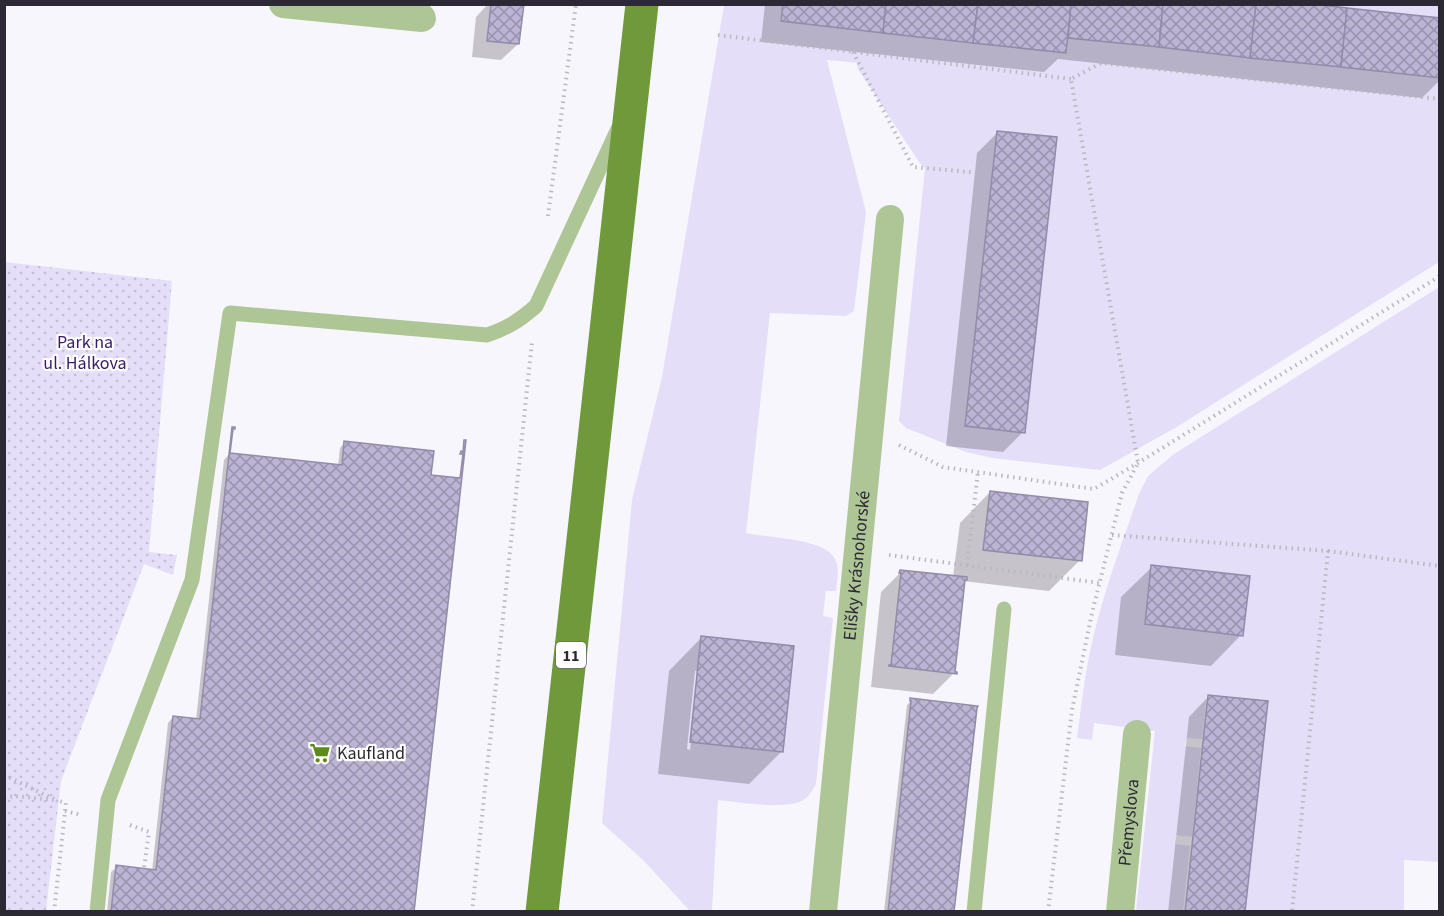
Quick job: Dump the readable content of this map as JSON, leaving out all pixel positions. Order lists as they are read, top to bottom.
{
  "streets": {
    "main road": ["11"],
    "street": ["Elišky Krásnohorské", "Přemyslova"]
  },
  "parks": ["Park na ul. Hálkova"],
  "places": {
    "supermarket": ["Kaufland"]
  }
}
